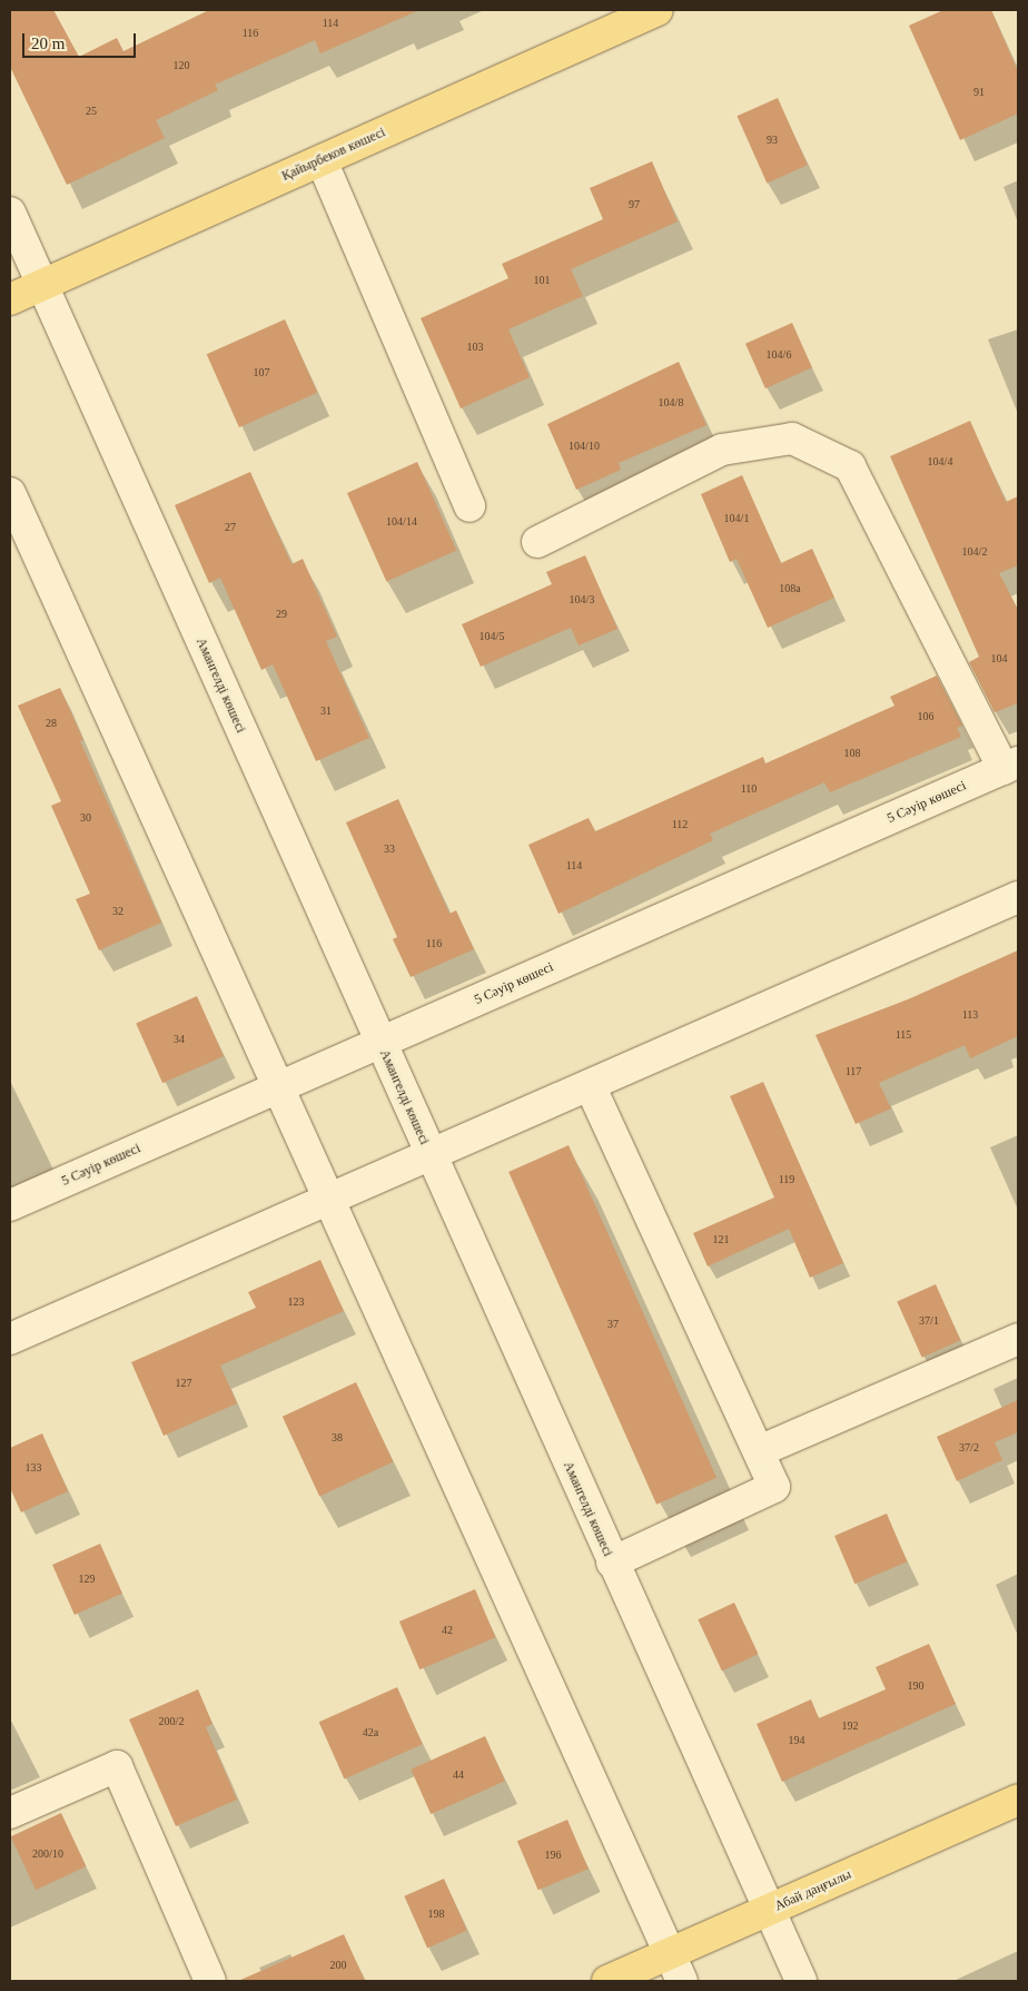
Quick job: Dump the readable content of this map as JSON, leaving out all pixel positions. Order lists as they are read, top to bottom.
{
  "streets": {
    "main road": ["Қайырбеков көшесі", "Абай даңғылы"],
    "street": ["Амангелді көшесі", "5 Сәуір көшесі"]
  },
  "crossings": [
    ["Қайырбеков көшесі", "Амангелді көшесі"],
    ["Амангелді көшесі", "5 Сәуір көшесі"],
    ["Амангелді көшесі", "Абай даңғылы"]
  ],
  "house_numbers": [
    "114",
    "116",
    "120",
    "91",
    "25",
    "93",
    "97",
    "101",
    "103",
    "104/6",
    "107",
    "104/8",
    "104/10",
    "104/4",
    "104/1",
    "104/14",
    "27",
    "104/2",
    "108а",
    "104/3",
    "29",
    "104/5",
    "104",
    "31",
    "106",
    "28",
    "108",
    "110",
    "30",
    "112",
    "33",
    "114",
    "32",
    "116",
    "113",
    "115",
    "34",
    "117",
    "119",
    "121",
    "123",
    "37/1",
    "37",
    "127",
    "38",
    "37/2",
    "133",
    "129",
    "42",
    "190",
    "200/2",
    "192",
    "42а",
    "194",
    "44",
    "200/10",
    "196",
    "198",
    "200"
  ],
  "scale_bar": "20 m"
}
